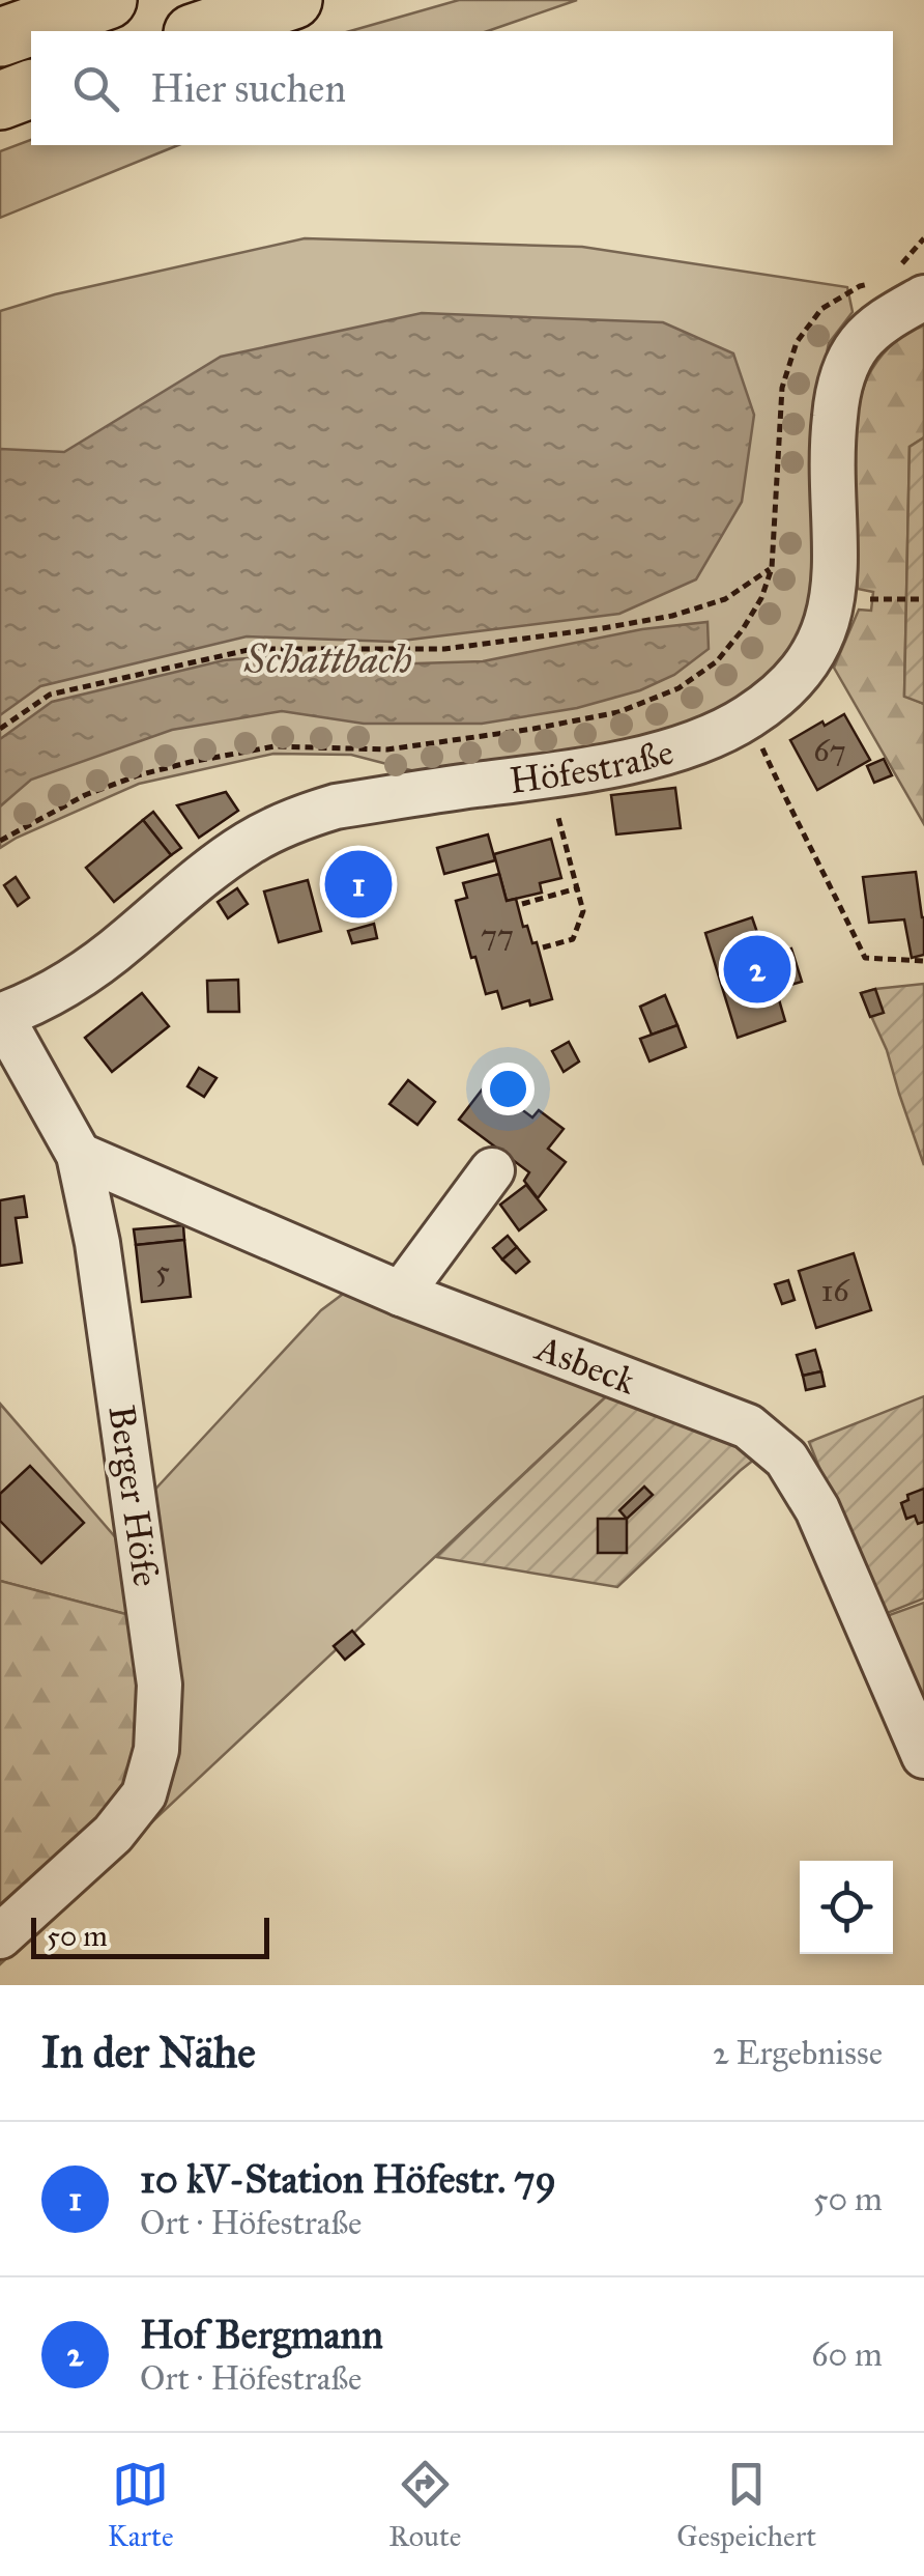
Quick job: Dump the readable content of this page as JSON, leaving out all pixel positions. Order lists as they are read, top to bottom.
{
  "streets": {
    "street": ["Höfestraße", "Asbeck", "Berger Höfe"]
  },
  "crossings": [
    ["Höfestraße", "Berger Höfe"],
    ["Asbeck", "Berger Höfe"]
  ],
  "water": ["Schattbach"],
  "house_numbers": [
    "67",
    "77",
    "5",
    "16"
  ],
  "scale_bar": "50 m",
  "page": {
    "search": "Hier suchen",
    "pins": ["1", "2"],
    "scale": "50 m",
    "heading": ["In der Nähe", "2 Ergebnisse"],
    "list": [
      {
        "mark": "1",
        "name": "10 kV-Station Höfestr. 79",
        "note": "Ort · Höfestraße",
        "value": "50 m"
      },
      {
        "mark": "2",
        "name": "Hof Bergmann",
        "note": "Ort · Höfestraße",
        "value": "60 m"
      }
    ],
    "nav": ["Karte", "Route", "Gespeichert"]
  }
}
